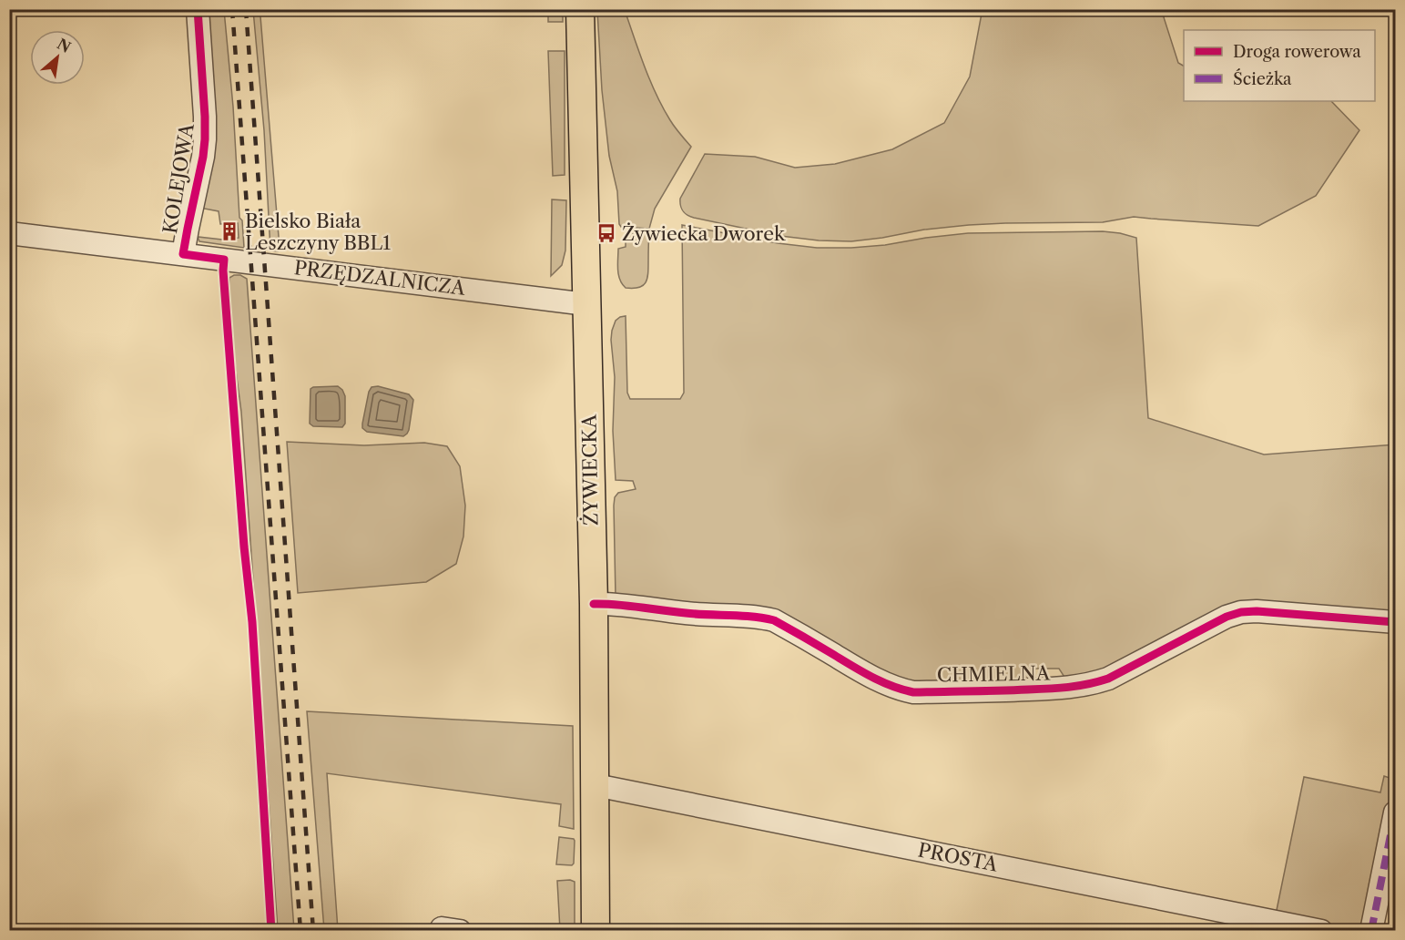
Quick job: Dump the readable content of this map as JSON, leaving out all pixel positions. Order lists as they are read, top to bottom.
{
  "streets": {
    "main road": ["ŻYWIECKA"],
    "street": [
      "KOLEJOWA",
      "PRZĘDZALNICZA",
      "CHMIELNA",
      "PROSTA"
    ]
  },
  "crossings": [
    ["KOLEJOWA", "PRZĘDZALNICZA"],
    ["PRZĘDZALNICZA", "ŻYWIECKA"],
    ["ŻYWIECKA", "CHMIELNA"],
    ["ŻYWIECKA", "PROSTA"]
  ],
  "places": {
    "building": ["Bielsko Biała Leszczyny BBL1"],
    "bus stop": ["Żywiecka Dworek"]
  },
  "legend": ["Droga rowerowa", "Ścieżka"],
  "north": "top right"
}
